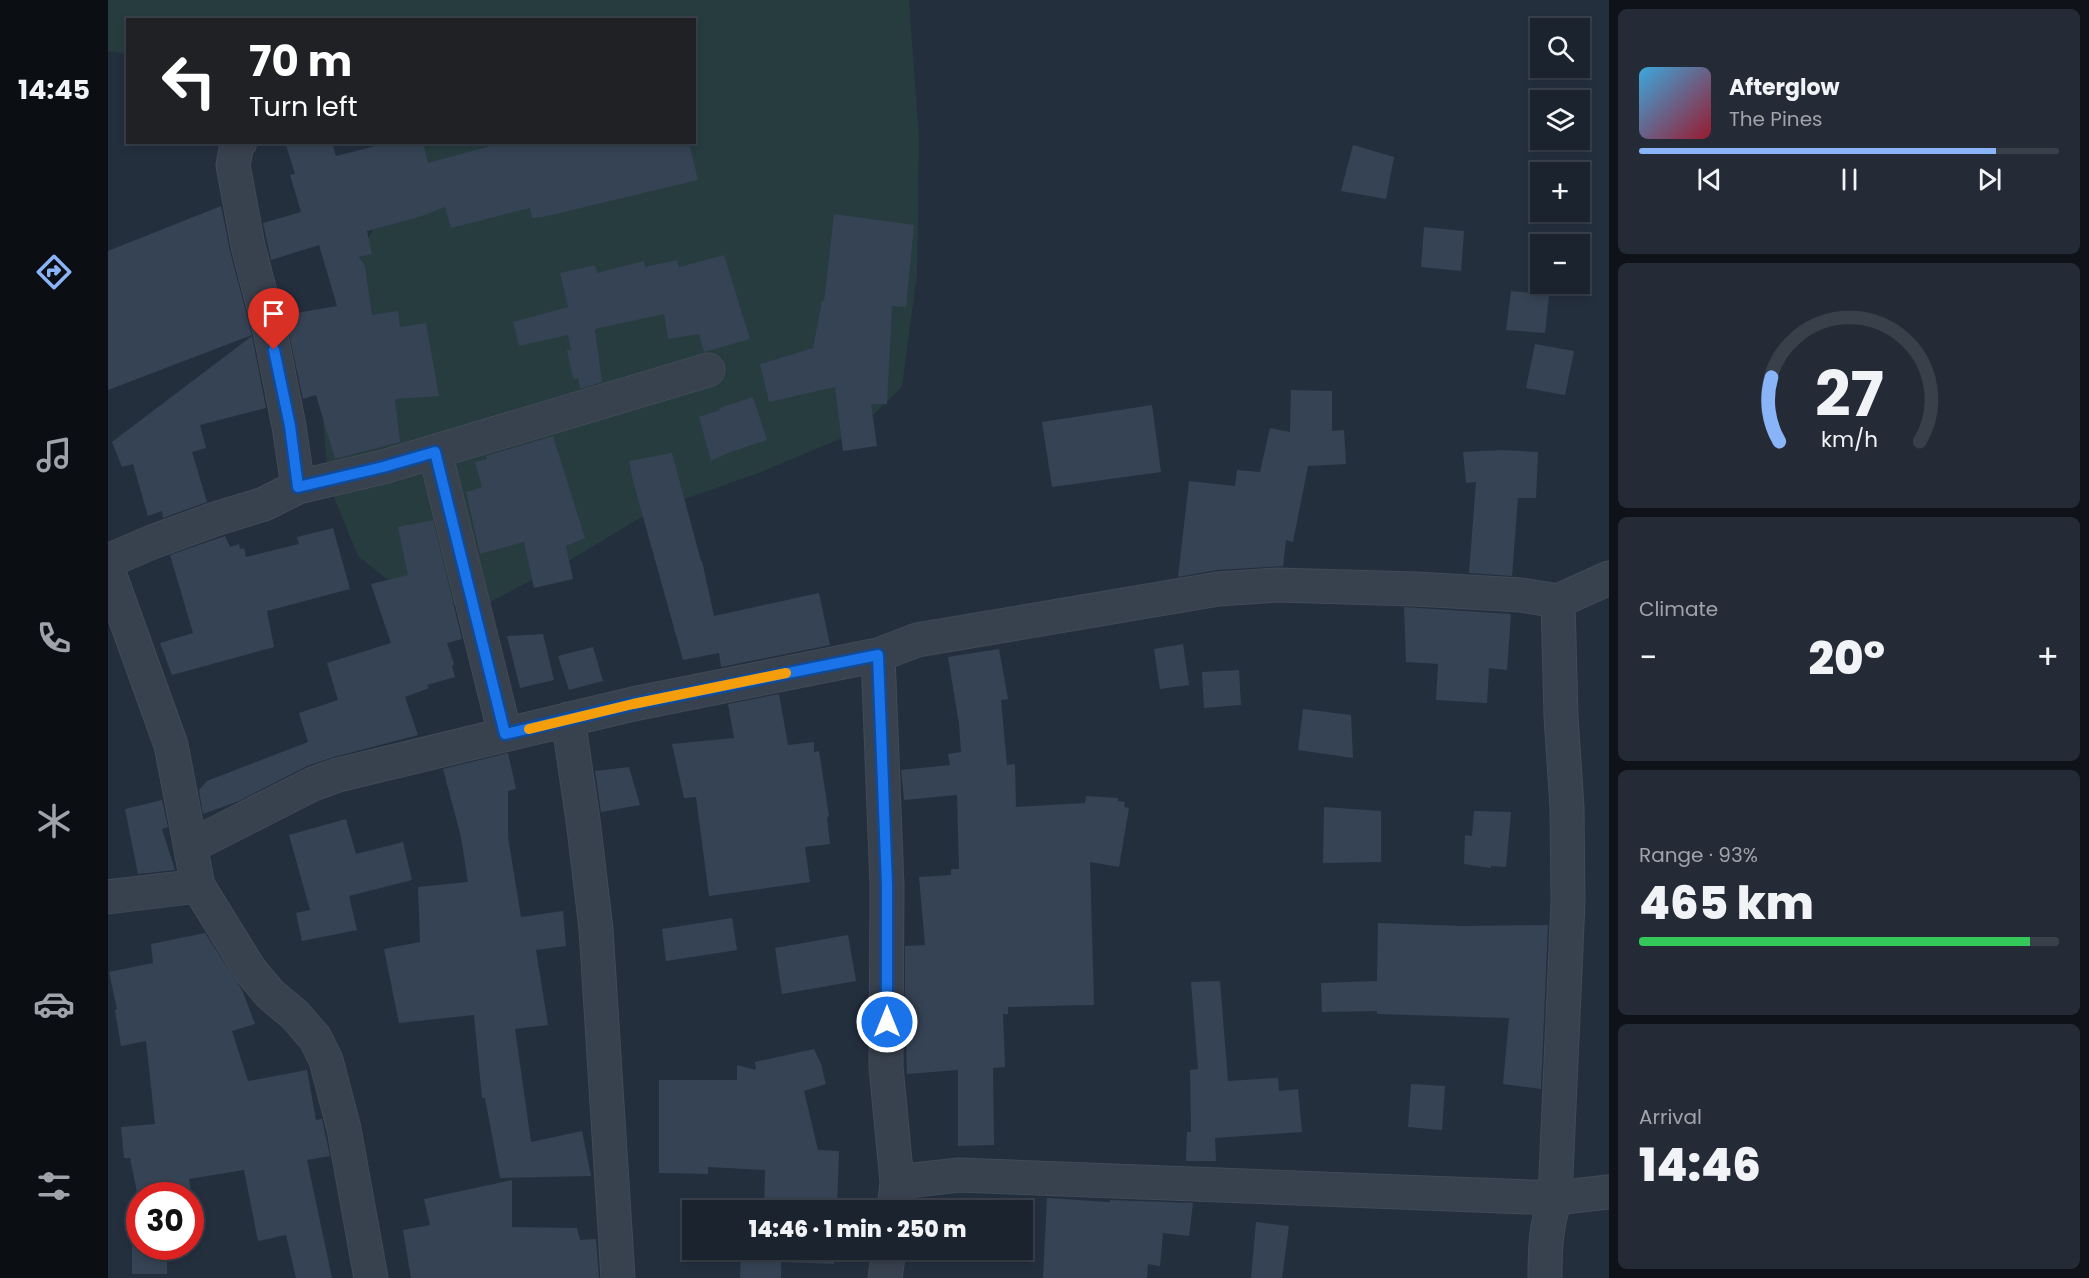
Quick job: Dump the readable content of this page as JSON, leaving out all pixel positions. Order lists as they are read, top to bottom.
{
  "page": {
    "tabs": "14:45",
    "map_buttons": ["+", "−"],
    "turn": ["70 m", "Turn left"],
    "song": ["Afterglow", "The Pines"],
    "tile": [
      "Climate",
      ["Range · 93%", "465 km"],
      ["Arrival", "14:46"]
    ],
    "heat": ["−", "20°", "+"],
    "limit": "30",
    "trip": "14:46 · 1 min · 250 m",
    "gauge": ["27", "km/h"]
  }
}
